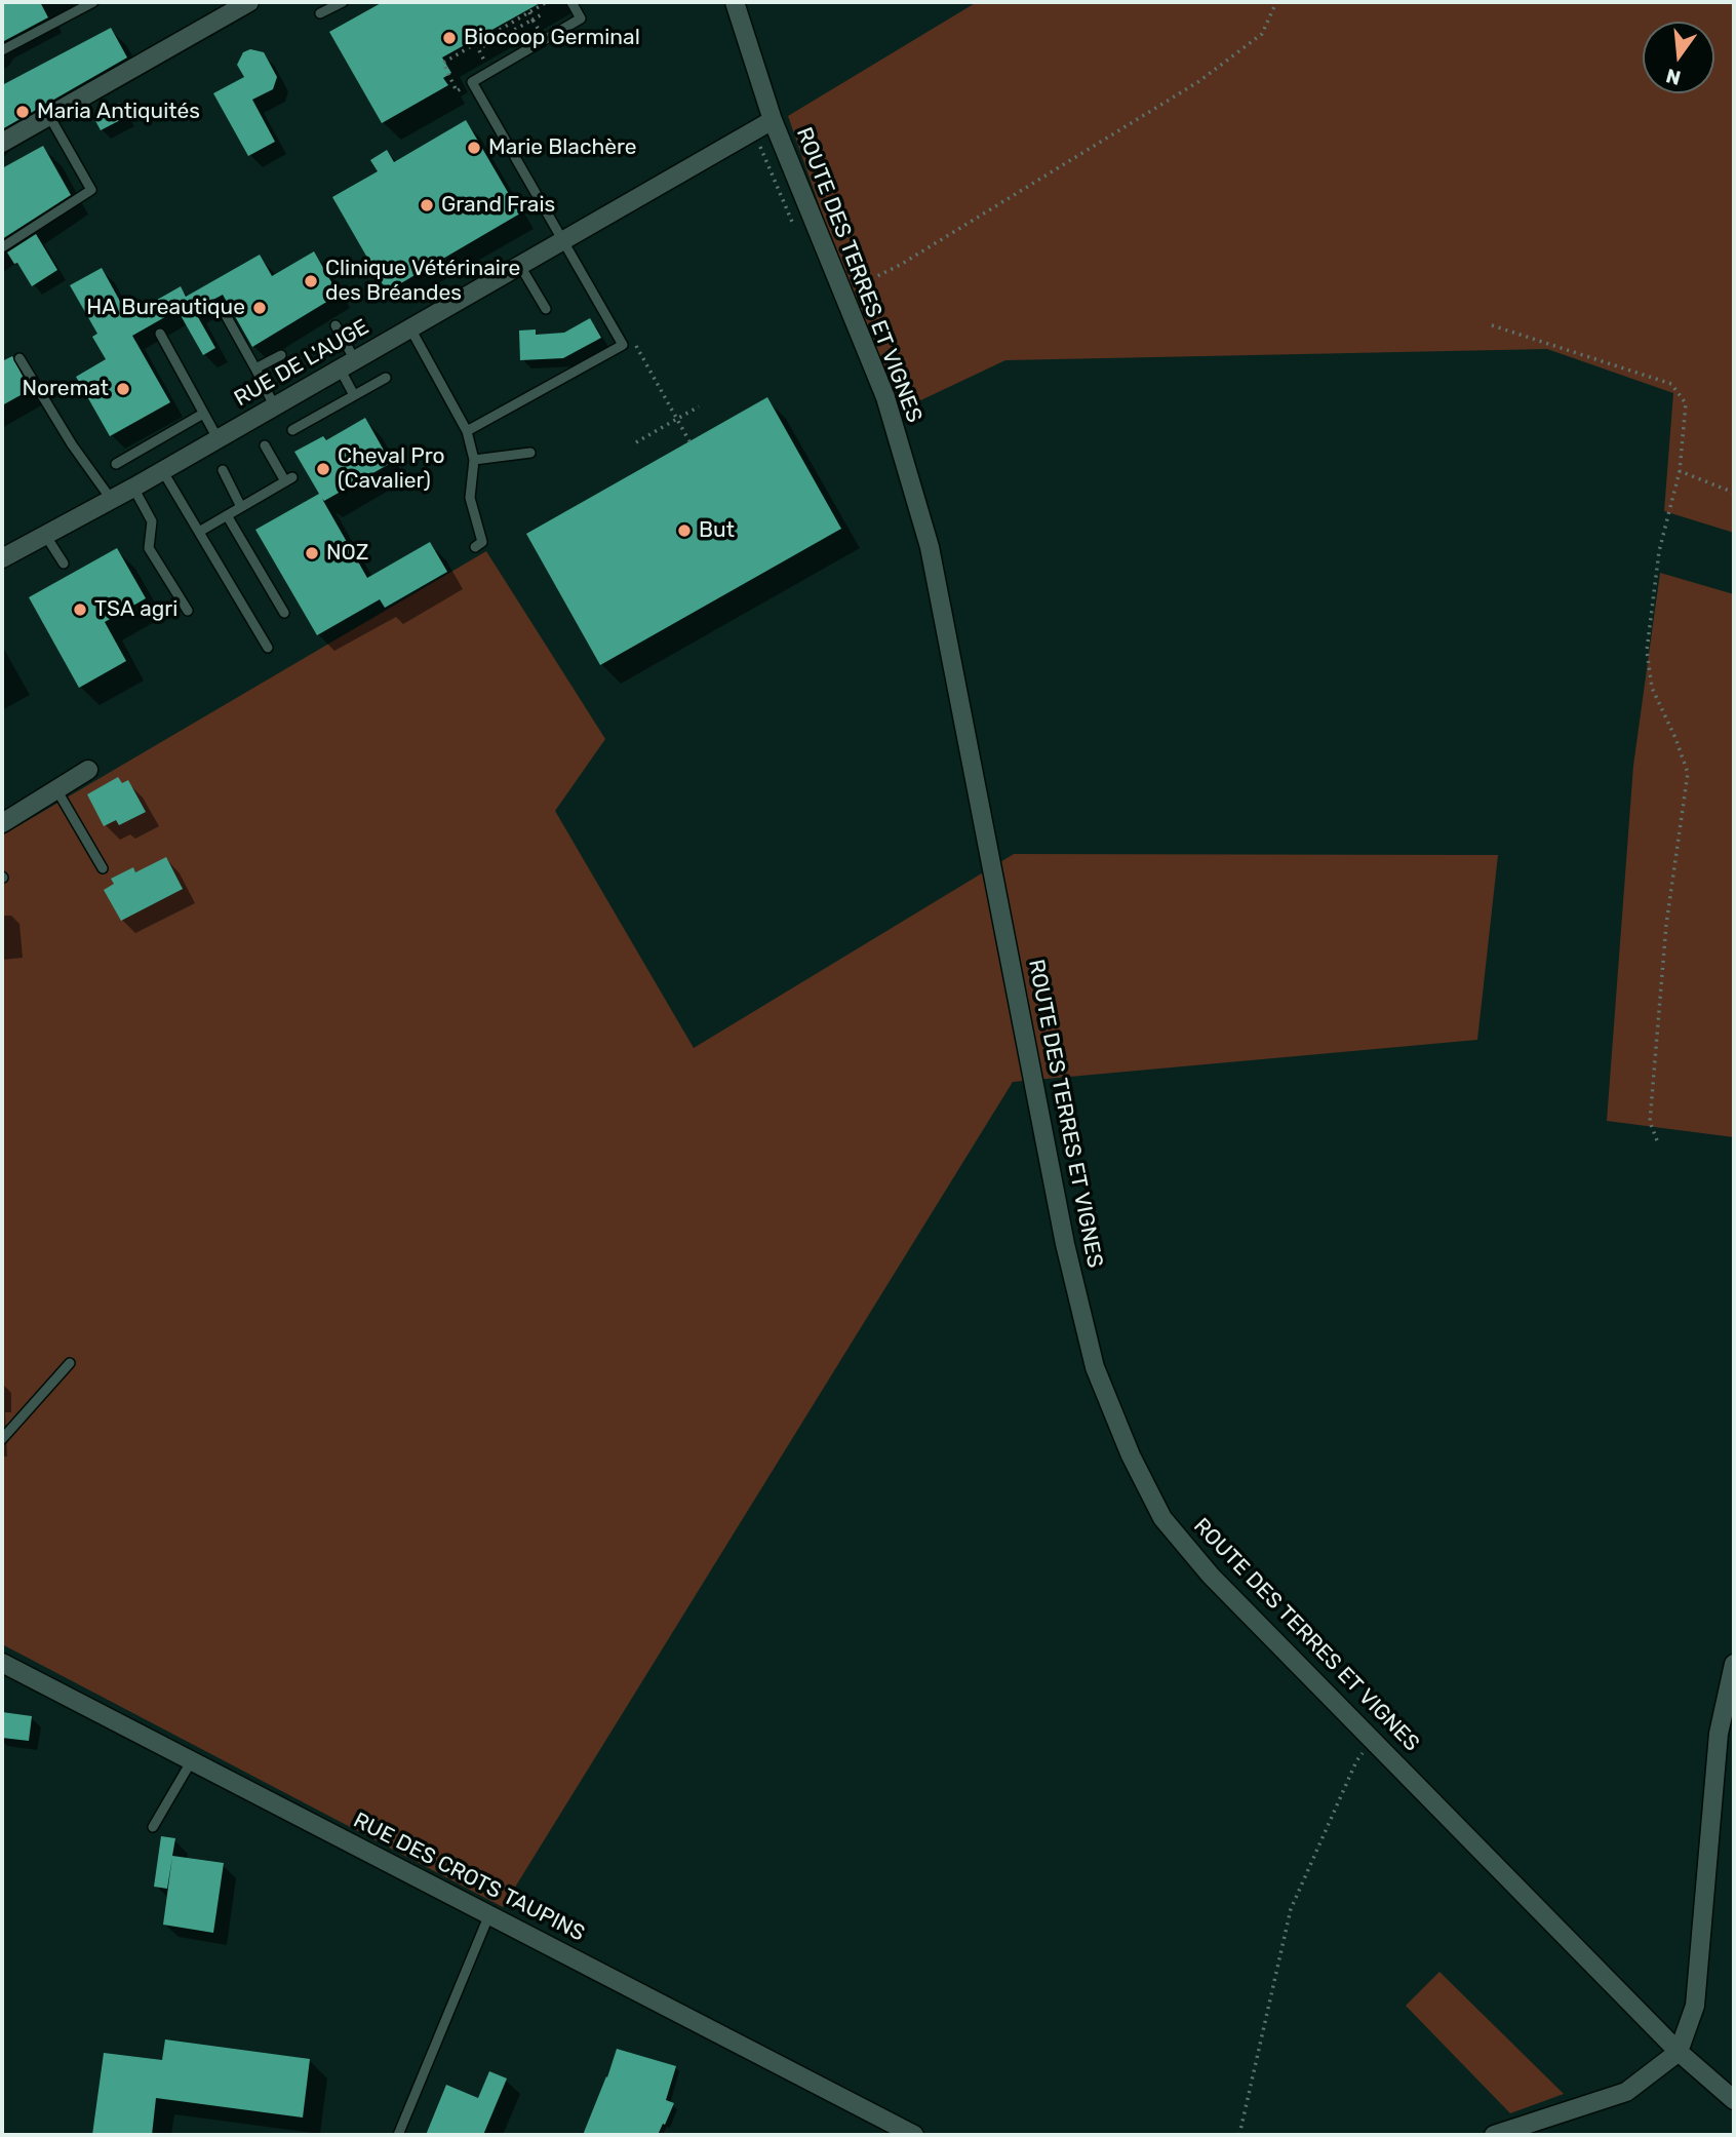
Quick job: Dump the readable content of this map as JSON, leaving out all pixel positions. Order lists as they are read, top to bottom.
{
  "streets": {
    "street": ["ROUTE DES TERRES ET VIGNES", "RUE DE L'AUGE", "RUE DES CROTS TAUPINS"]
  },
  "crossings": [
    ["ROUTE DES TERRES ET VIGNES", "RUE DE L'AUGE"]
  ],
  "places": [
    "Biocoop Germinal",
    "Maria Antiquités",
    "Marie Blachère",
    "Grand Frais",
    "Clinique Vétérinaire des Bréandes",
    "HA Bureautique",
    "Noremat",
    "Cheval Pro (Cavalier)",
    "But",
    "NOZ",
    "TSA agri"
  ],
  "north": "bottom"
}
